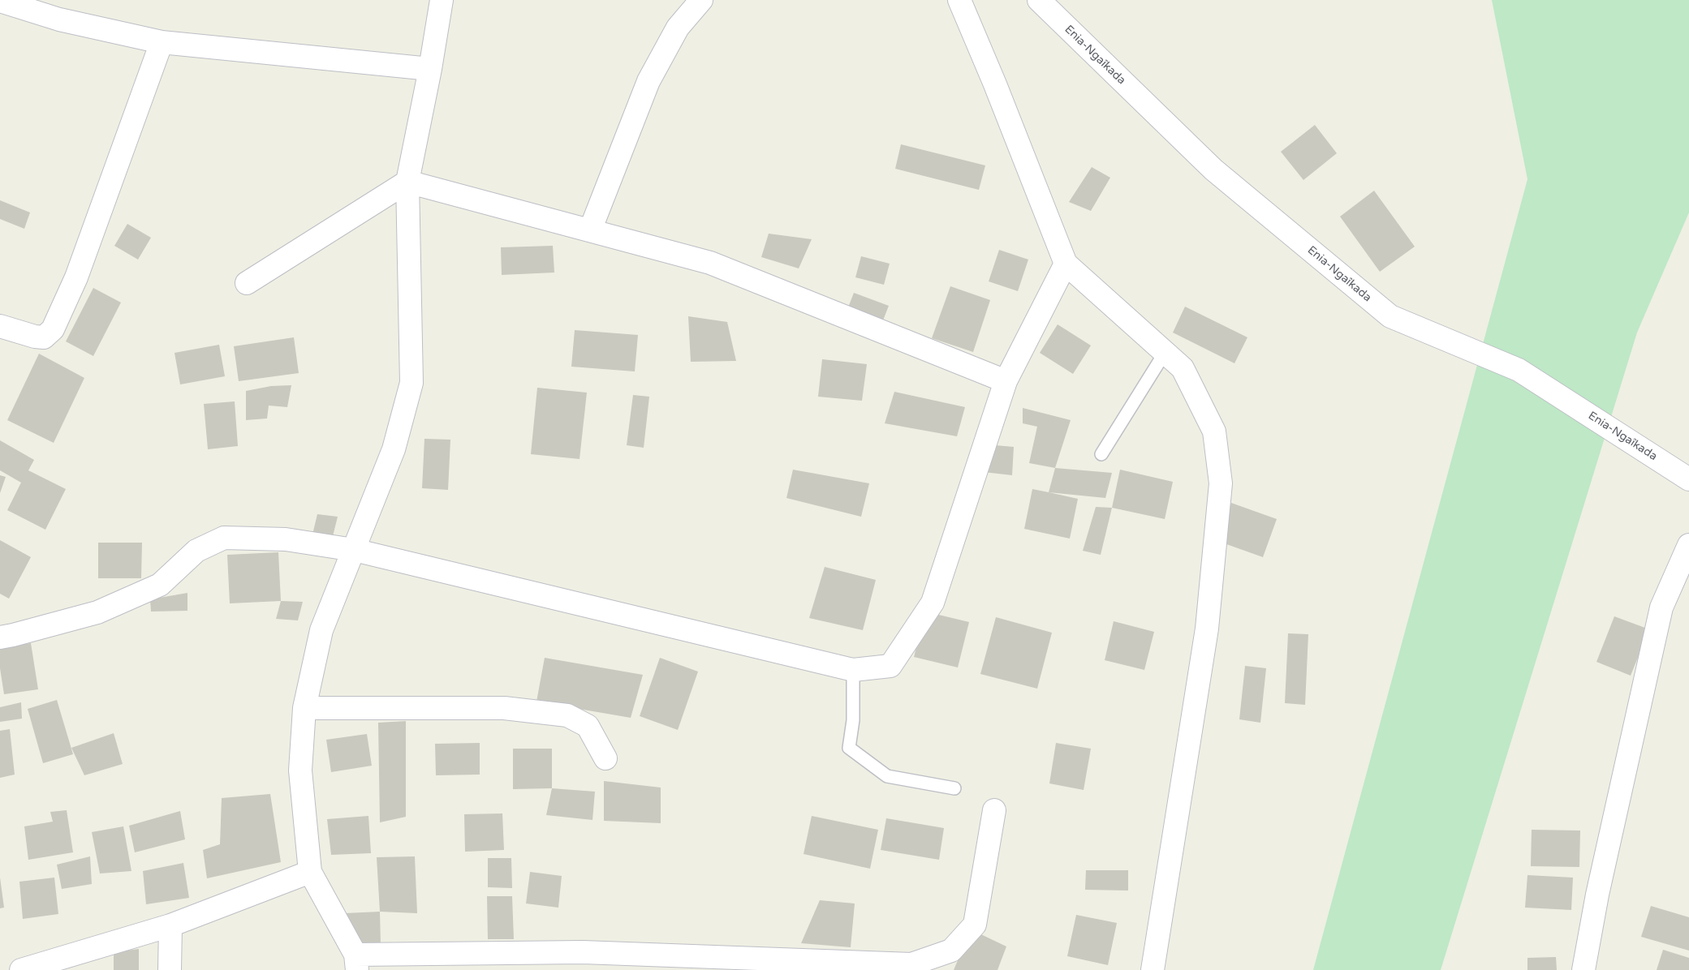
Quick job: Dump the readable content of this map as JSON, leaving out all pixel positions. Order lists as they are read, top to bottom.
{
  "streets": {
    "street": ["Enia-Ngaîkada"]
  }
}
